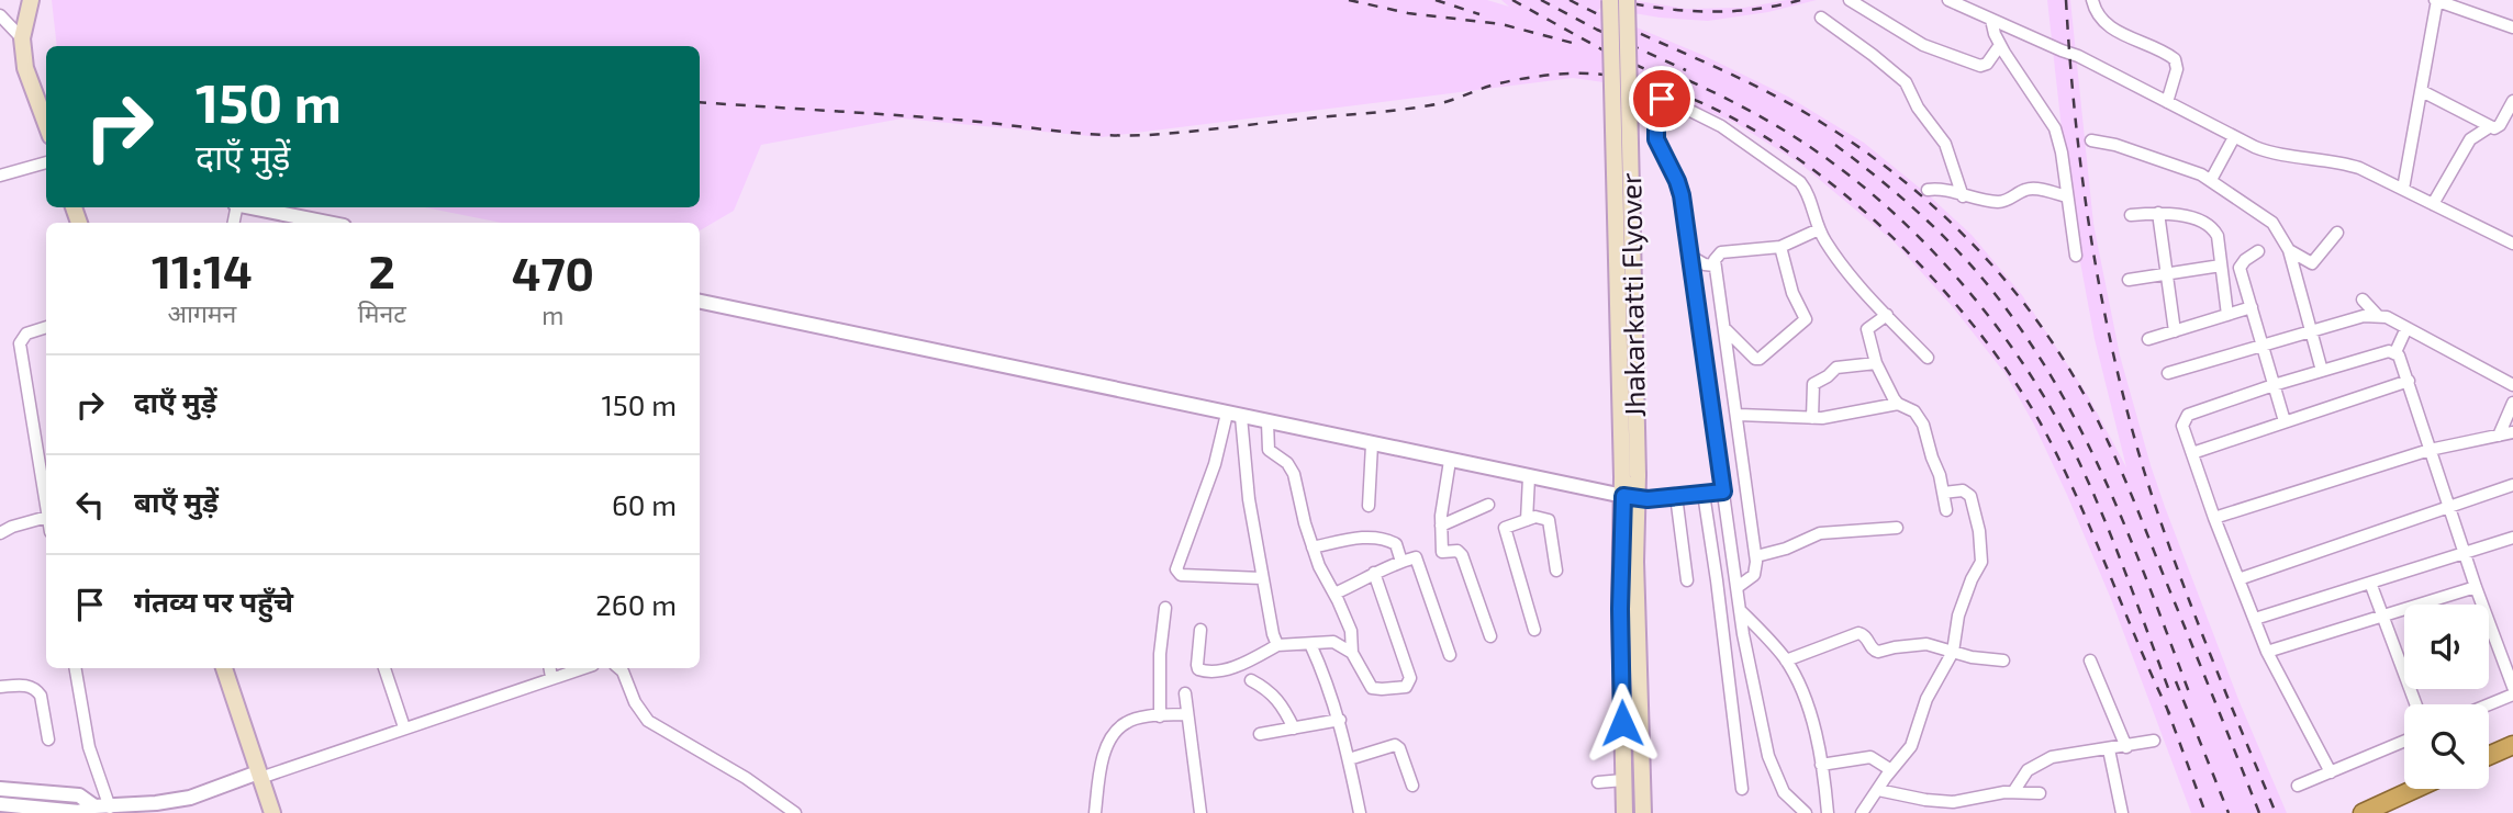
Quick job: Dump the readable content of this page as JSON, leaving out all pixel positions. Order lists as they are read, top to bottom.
{
  "streets": {
    "main road": ["Jhakarkatti Flyover"]
  },
  "page": {
    "turn": ["150 m", "दाएँ मुड़ें"],
    "eta": [
      "11:14",
      "आगमन",
      "2",
      "मिनट",
      "470",
      "m"
    ],
    "list": [
      {
        "name": "दाएँ मुड़ें",
        "value": "150 m"
      },
      {
        "name": "बाएँ मुड़ें",
        "value": "60 m"
      },
      {
        "name": "गंतव्य पर पहुँचे",
        "value": "260 m"
      }
    ]
  }
}
